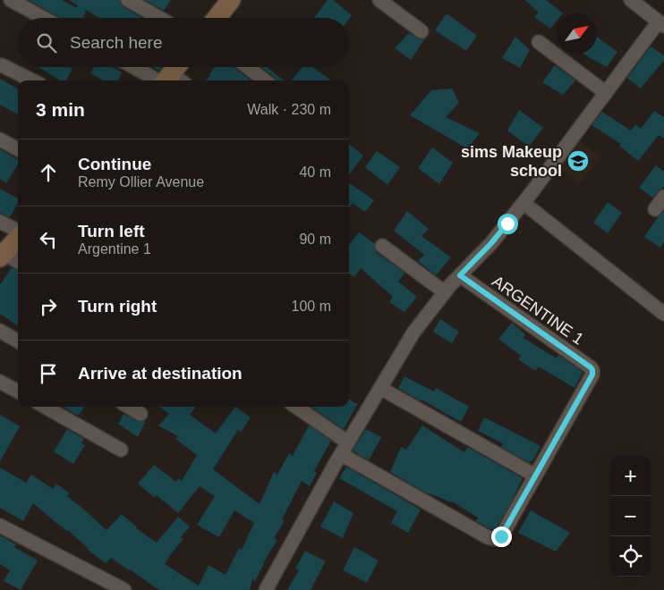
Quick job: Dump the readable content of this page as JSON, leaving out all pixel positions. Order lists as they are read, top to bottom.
{
  "streets": {
    "street": ["ARGENTINE 1"]
  },
  "places": {
    "school or university": ["sims Makeup school"]
  },
  "north": "top right",
  "page": {
    "search": "Search here",
    "heading": ["3 min", "Walk · 230 m"],
    "list": [
      ["Continue", "Remy Ollier Avenue", "40 m"],
      ["Turn left", "Argentine 1", "90 m"],
      ["Turn right", "100 m"],
      "Arrive at destination"
    ],
    "map_buttons": ["+", "−"]
  }
}
